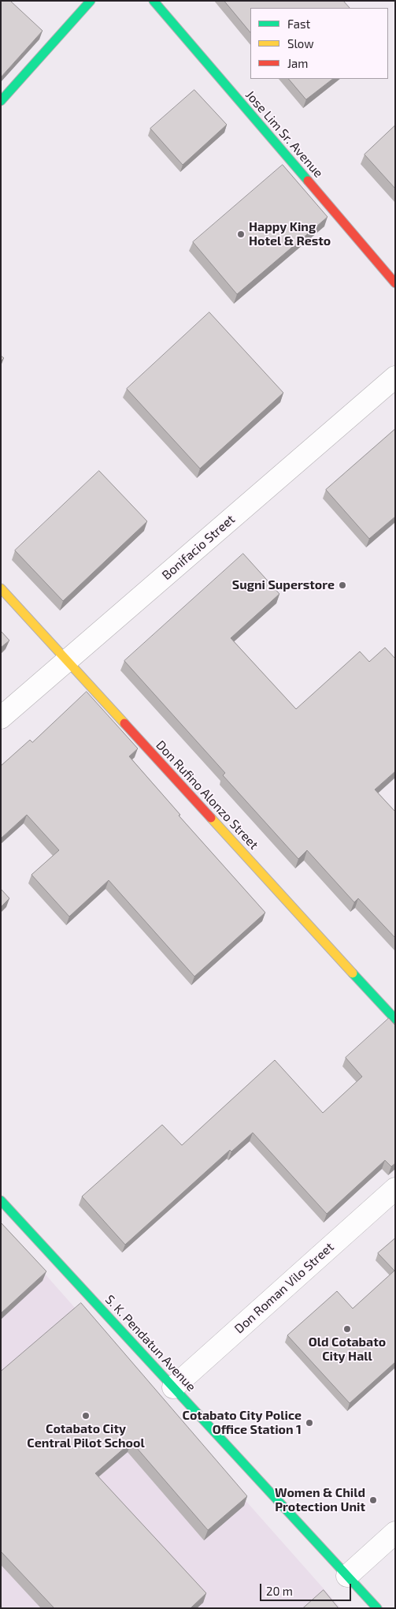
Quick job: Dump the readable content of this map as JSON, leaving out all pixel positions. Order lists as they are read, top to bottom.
{
  "streets": {
    "street": [
      "Jose Lim Sr. Avenue",
      "Bonifacio Street",
      "Don Rufino Alonzo Street",
      "Don Roman Vilo Street",
      "S. K. Pendatun Avenue"
    ]
  },
  "crossings": [
    ["Bonifacio Street", "Don Rufino Alonzo Street"],
    ["Don Roman Vilo Street", "S. K. Pendatun Avenue"]
  ],
  "places": [
    "Happy King Hotel & Resto",
    "Sugni Superstore",
    "Old Cotabato City Hall",
    "Cotabato City Central Pilot School",
    "Cotabato City Police Office Station 1",
    "Women & Child Protection Unit"
  ],
  "legend": ["Fast", "Slow", "Jam"],
  "scale_bar": "20 m"
}
